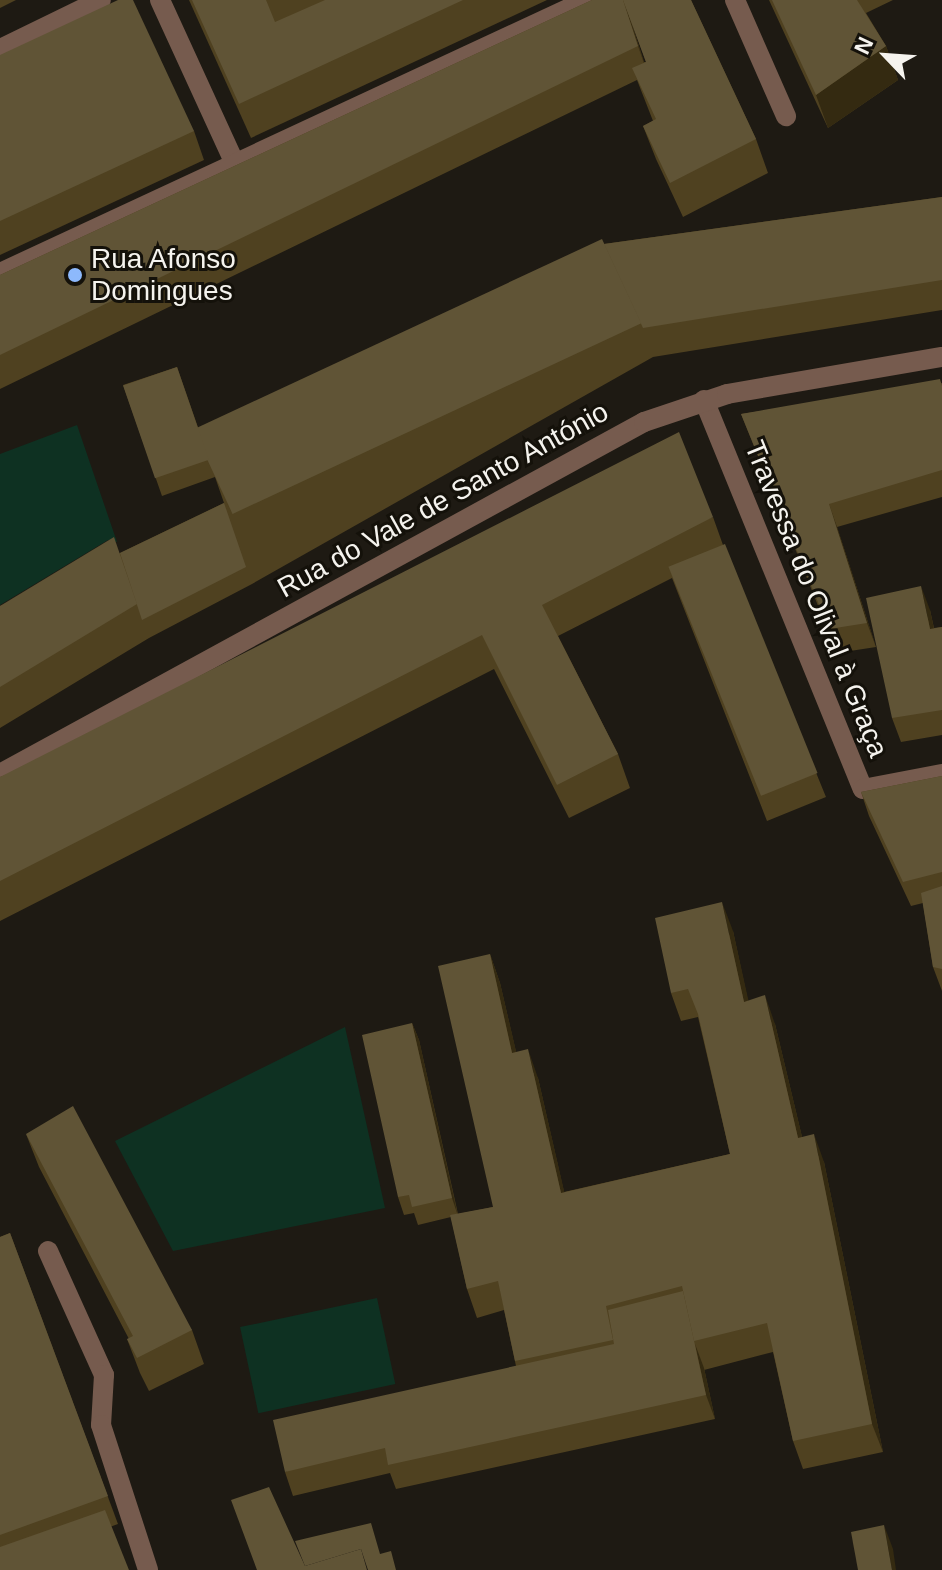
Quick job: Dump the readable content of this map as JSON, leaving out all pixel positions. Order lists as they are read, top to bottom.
{
  "streets": {
    "street": ["Rua do Vale de Santo António", "Travessa do Olival à Graça"]
  },
  "crossings": [
    ["Rua do Vale de Santo António", "Travessa do Olival à Graça"]
  ],
  "places": ["Rua Afonso Domingues"],
  "north": "top left"
}
